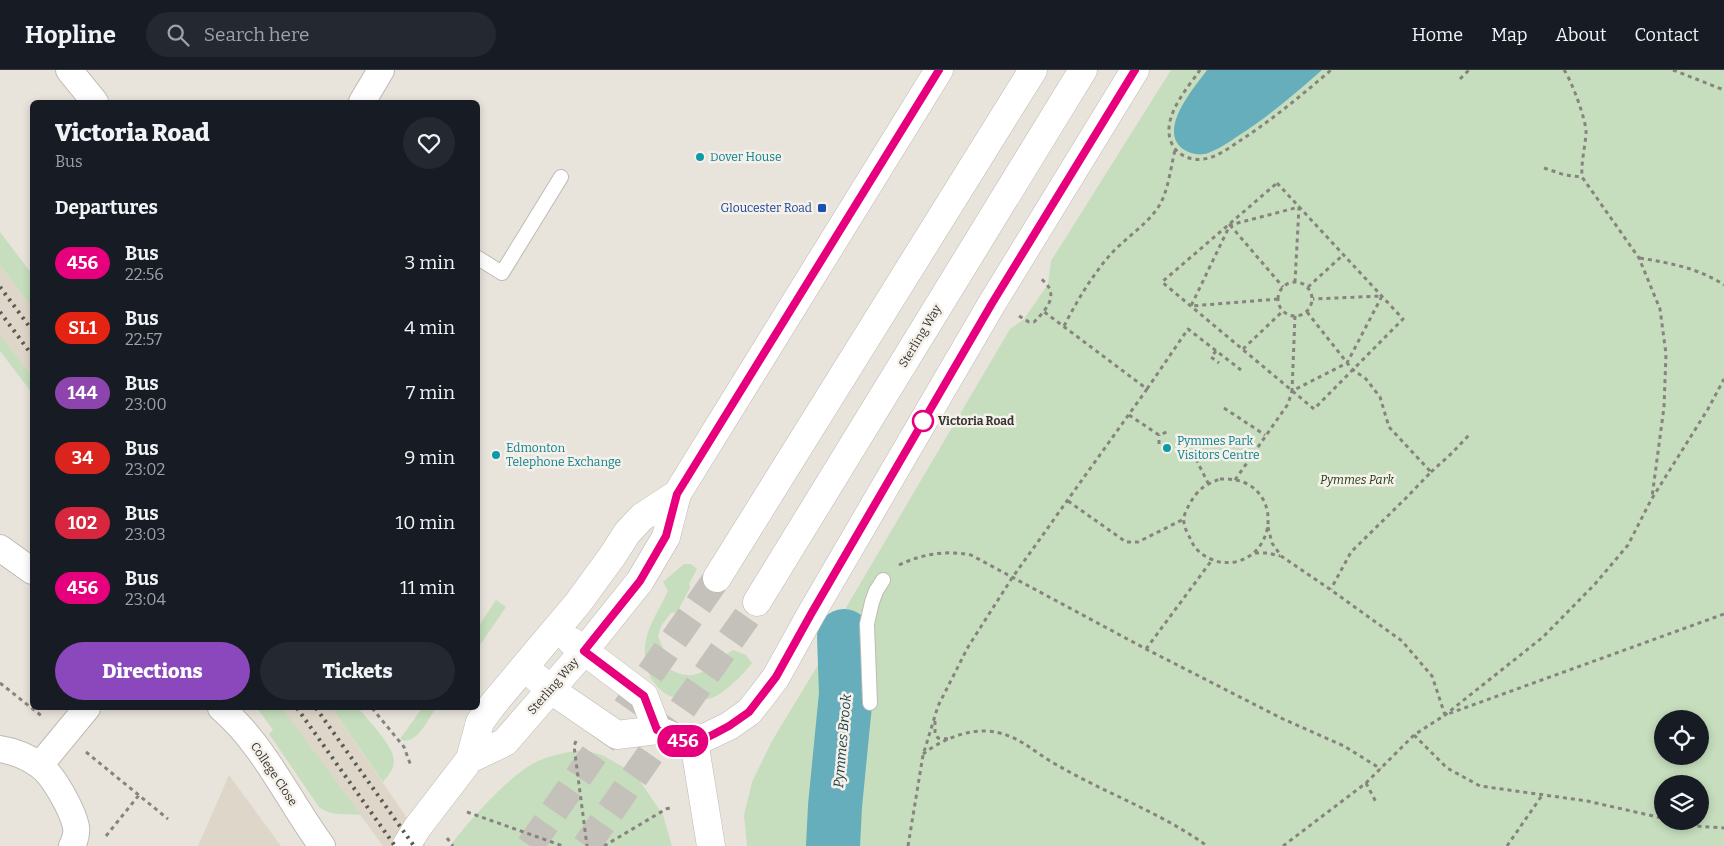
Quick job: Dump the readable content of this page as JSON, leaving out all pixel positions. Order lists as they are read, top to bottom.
{
  "streets": {
    "main road": ["Sterling Way"],
    "street": ["College Close"]
  },
  "water": ["Pymmes Brook"],
  "parks": ["Pymmes Park"],
  "places": {
    "other": [
      "Dover House",
      "Victoria Road",
      "Pymmes Park Visitors Centre",
      "Edmonton Telephone Exchange"
    ],
    "transit": ["Gloucester Road"]
  },
  "lines": ["bus line 456"],
  "page": {
    "header": "Hopline",
    "search": "Search here",
    "nav": [
      "Home",
      "Map",
      "About",
      "Contact"
    ],
    "on_map": "456",
    "heading": [
      ["Victoria Road", "Bus"],
      "Departures"
    ],
    "list": [
      {
        "mark": "456",
        "name": "Bus",
        "note": "22:56",
        "value": "3 min"
      },
      {
        "mark": "SL1",
        "name": "Bus",
        "note": "22:57",
        "value": "4 min"
      },
      {
        "mark": "144",
        "name": "Bus",
        "note": "23:00",
        "value": "7 min"
      },
      {
        "mark": "34",
        "name": "Bus",
        "note": "23:02",
        "value": "9 min"
      },
      {
        "mark": "102",
        "name": "Bus",
        "note": "23:03",
        "value": "10 min"
      },
      {
        "mark": "456",
        "name": "Bus",
        "note": "23:04",
        "value": "11 min"
      }
    ],
    "buttons": ["Directions", "Tickets"]
  }
}
